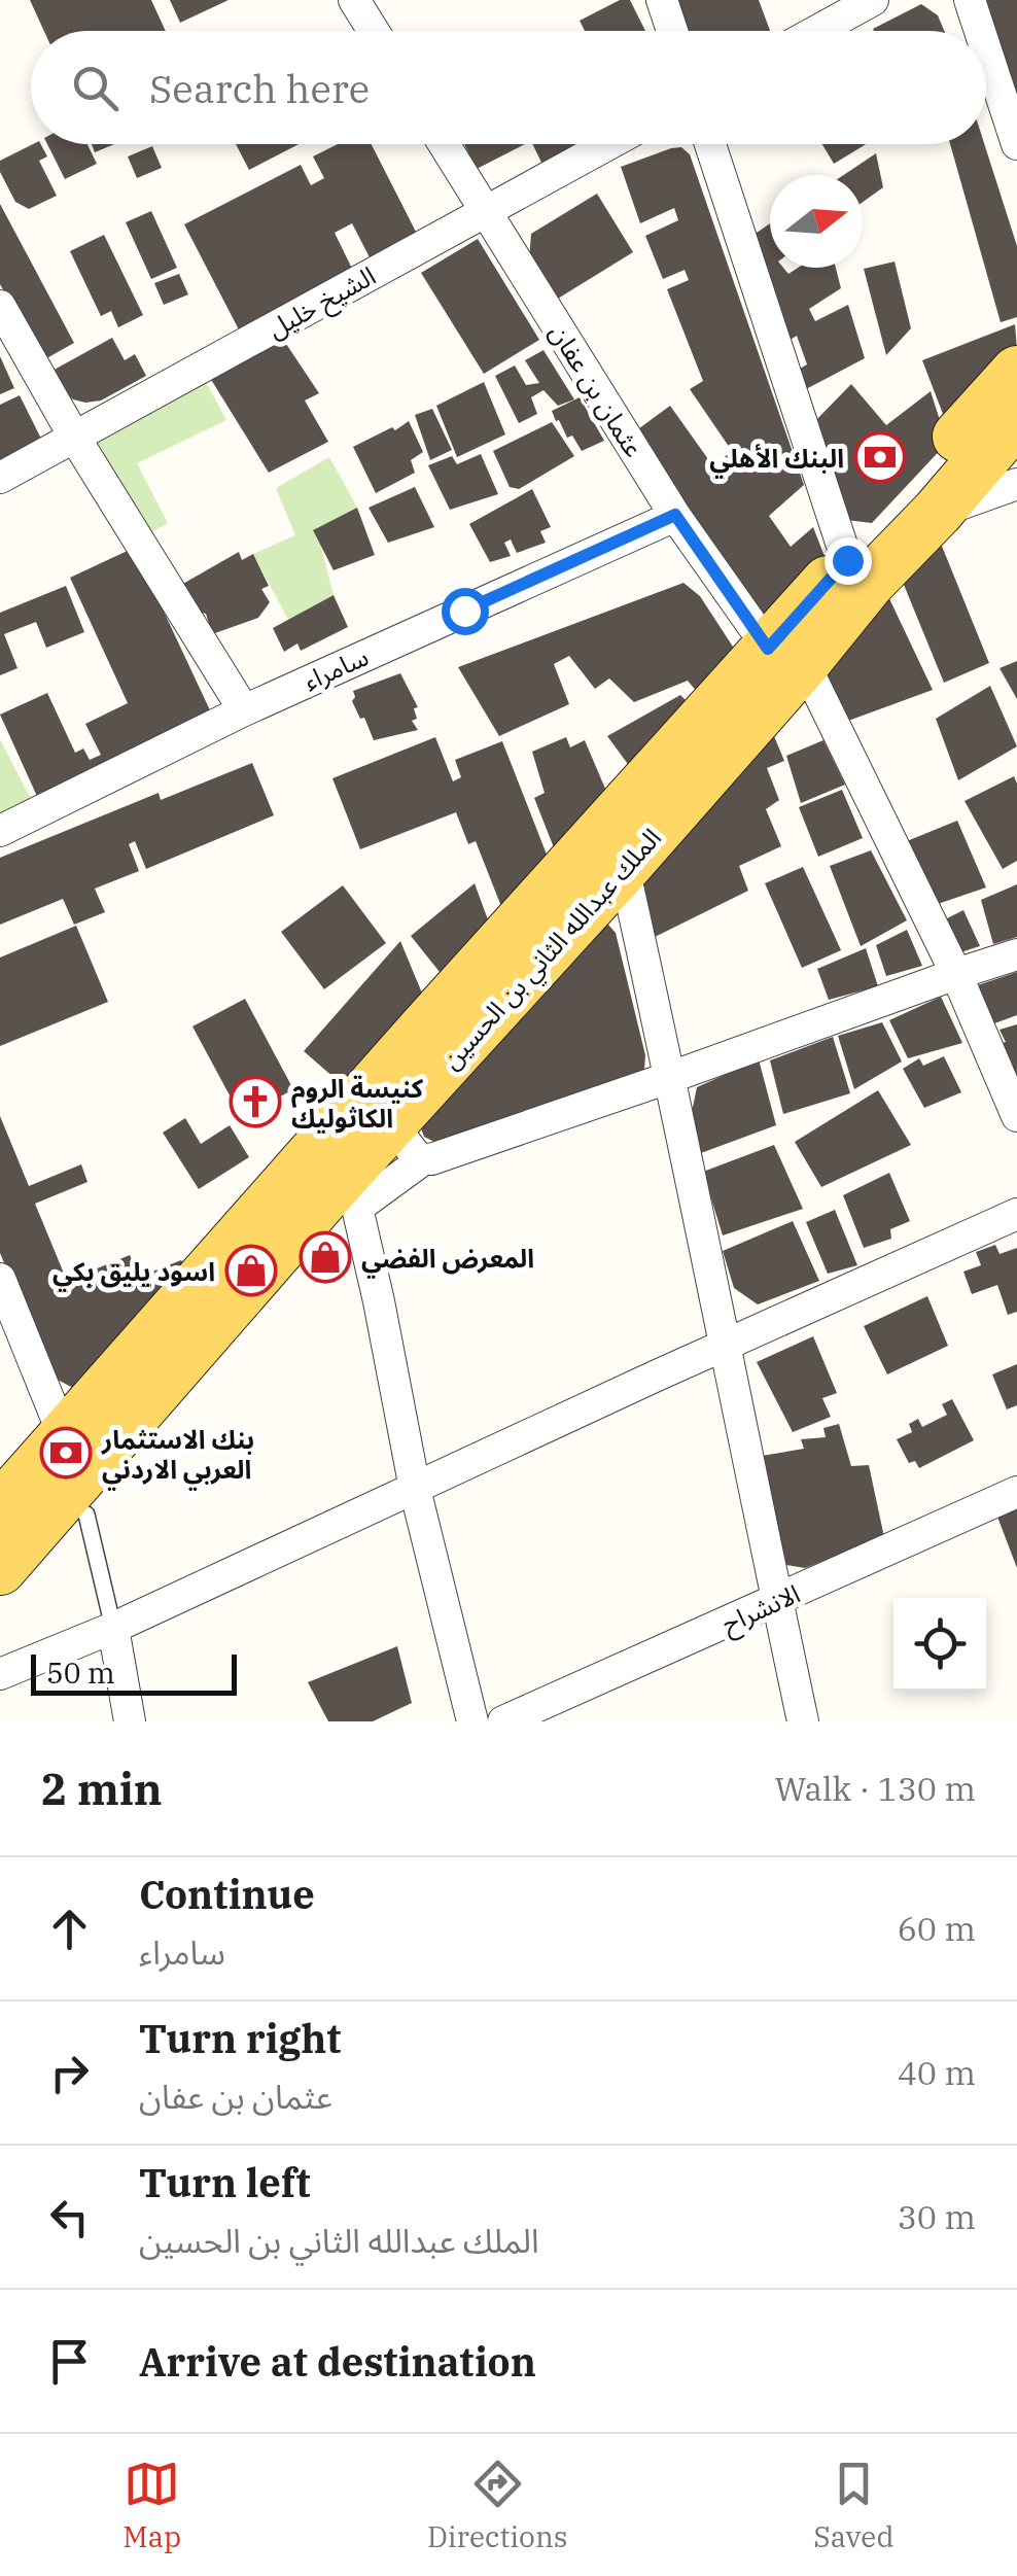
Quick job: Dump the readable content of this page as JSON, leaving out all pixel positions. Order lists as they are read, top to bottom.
{
  "streets": {
    "main road": ["الملك عبدالله الثاني بن الحسين"],
    "street": [
      "الشيخ خليل",
      "عثمان بن عفان",
      "سامراء",
      "الانشراح"
    ]
  },
  "crossings": [
    ["الشيخ خليل", "عثمان بن عفان"],
    ["عثمان بن عفان", "سامراء"],
    ["عثمان بن عفان", "الملك عبدالله الثاني بن الحسين"]
  ],
  "places": {
    "bank": ["البنك الأهلي", "بنك الاستثمار العربي الاردني"],
    "church": ["كنيسة الروم الكاثوليك"],
    "shop": ["المعرض الفضي", "اسود يليق بكي"]
  },
  "scale_bar": "50 m",
  "north": "right",
  "page": {
    "search": "Search here",
    "scale": "50 m",
    "heading": ["2 min", "Walk · 130 m"],
    "list": [
      ["Continue", "سامراء", "60 m"],
      ["Turn right", "عثمان بن عفان", "40 m"],
      ["Turn left", "الملك عبدالله الثاني بن الحسين", "30 m"],
      "Arrive at destination"
    ],
    "nav": ["Map", "Directions", "Saved"]
  }
}
